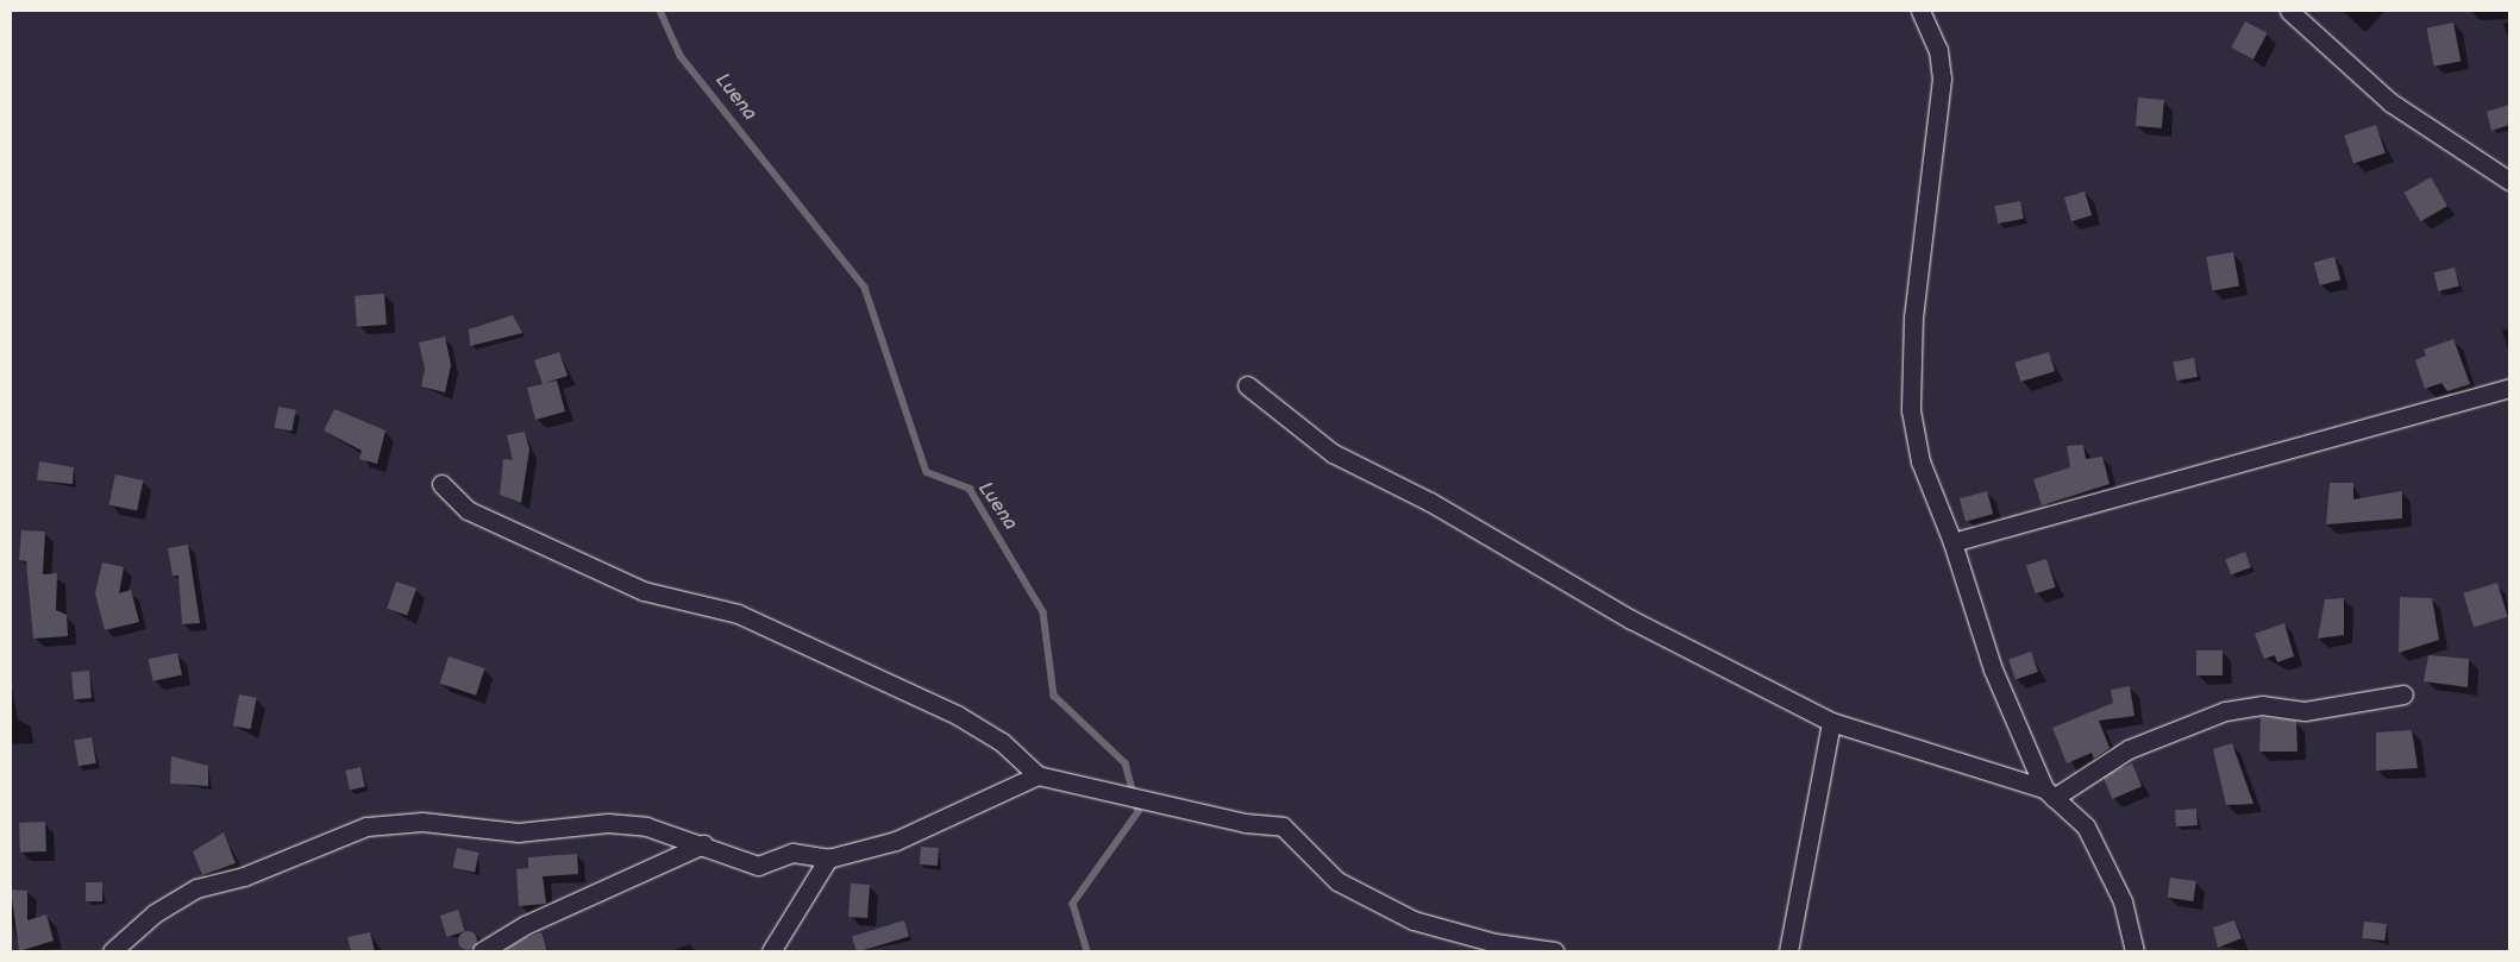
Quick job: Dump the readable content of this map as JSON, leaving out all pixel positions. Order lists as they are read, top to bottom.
{
  "water": ["Luena"]
}
